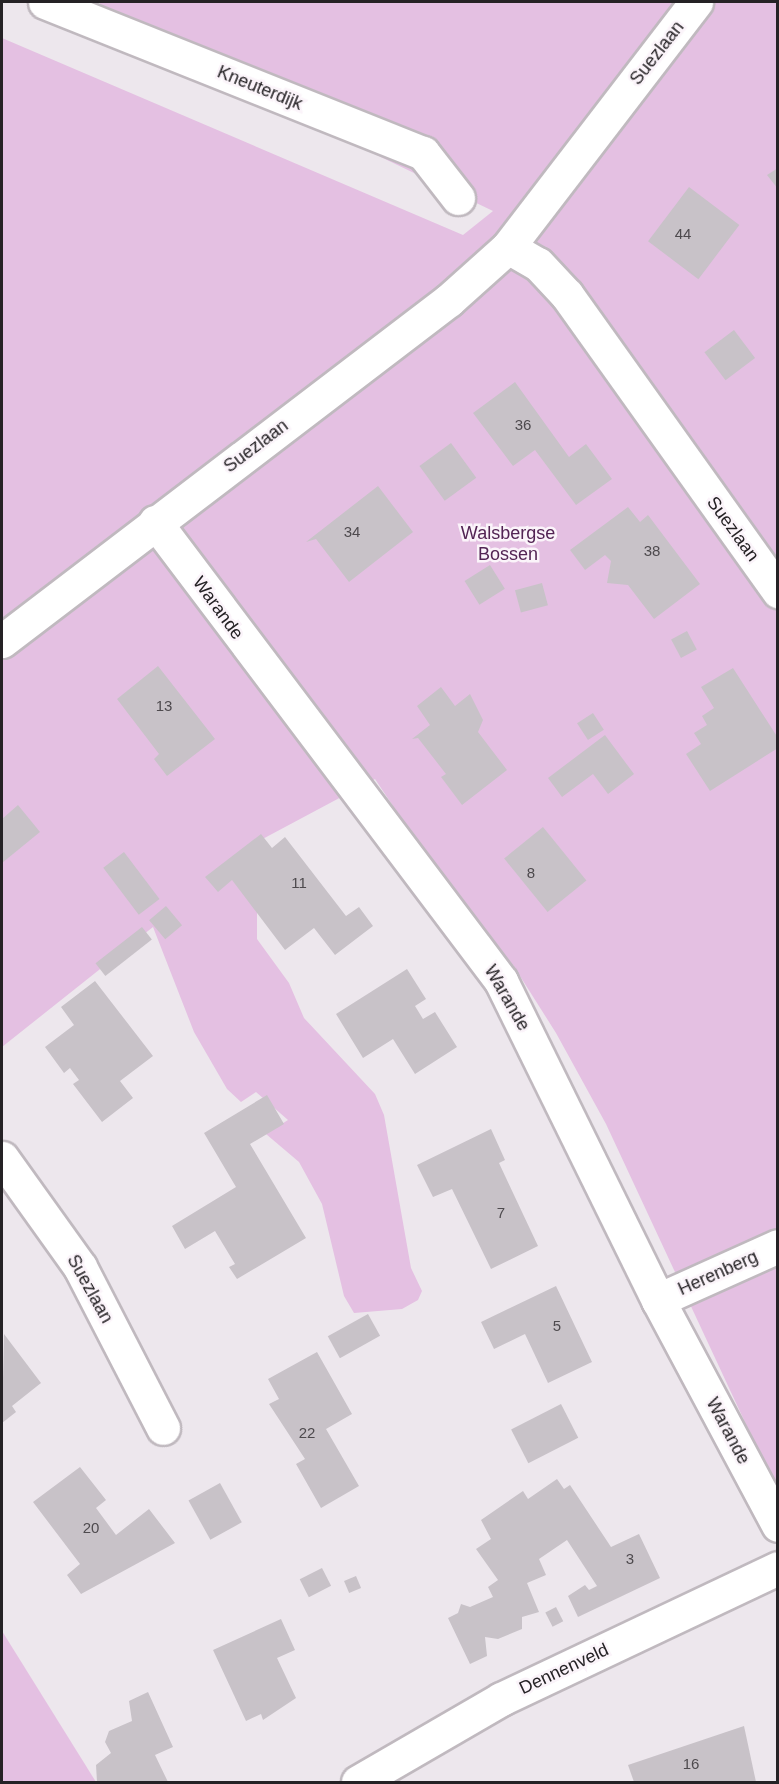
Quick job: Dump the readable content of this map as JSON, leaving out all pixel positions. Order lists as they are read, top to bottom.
{
  "streets": {
    "street": [
      "Suezlaan",
      "Kneuterdijk",
      "Warande",
      "Herenberg",
      "Dennenveld"
    ]
  },
  "crossings": [
    ["Suezlaan", "Warande"],
    ["Warande", "Herenberg"]
  ],
  "parks": ["Walsbergse Bossen"],
  "house_numbers": [
    "44",
    "36",
    "34",
    "38",
    "13",
    "8",
    "11",
    "7",
    "5",
    "22",
    "20",
    "3",
    "16"
  ]
}
